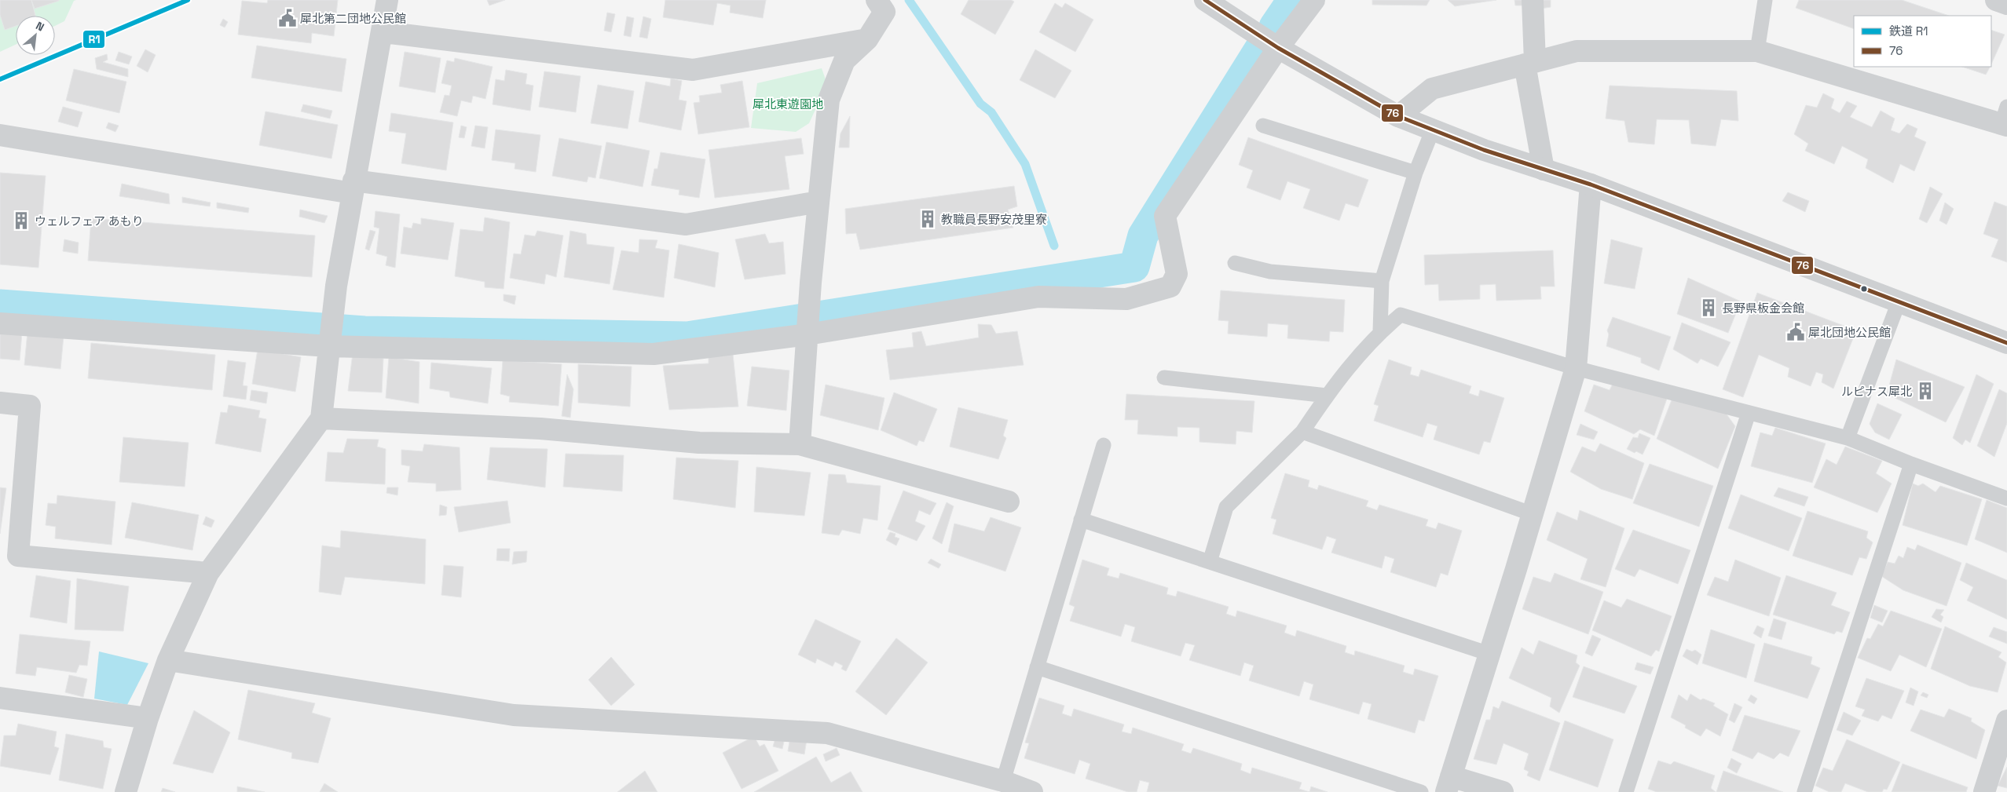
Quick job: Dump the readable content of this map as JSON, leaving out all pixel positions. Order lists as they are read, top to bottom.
{
  "parks": ["犀北東遊園地"],
  "places": {
    "public building": ["犀北第二団地公民館", "犀北団地公民館"],
    "building": [
      "教職員長野安茂里寮",
      "ウェルフェア あもり",
      "長野県板金会館",
      "ルピナス犀北"
    ]
  },
  "lines": ["rail line R1", "transit line 76"],
  "legend": ["鉄道 R1", "76"],
  "north": "top right"
}
